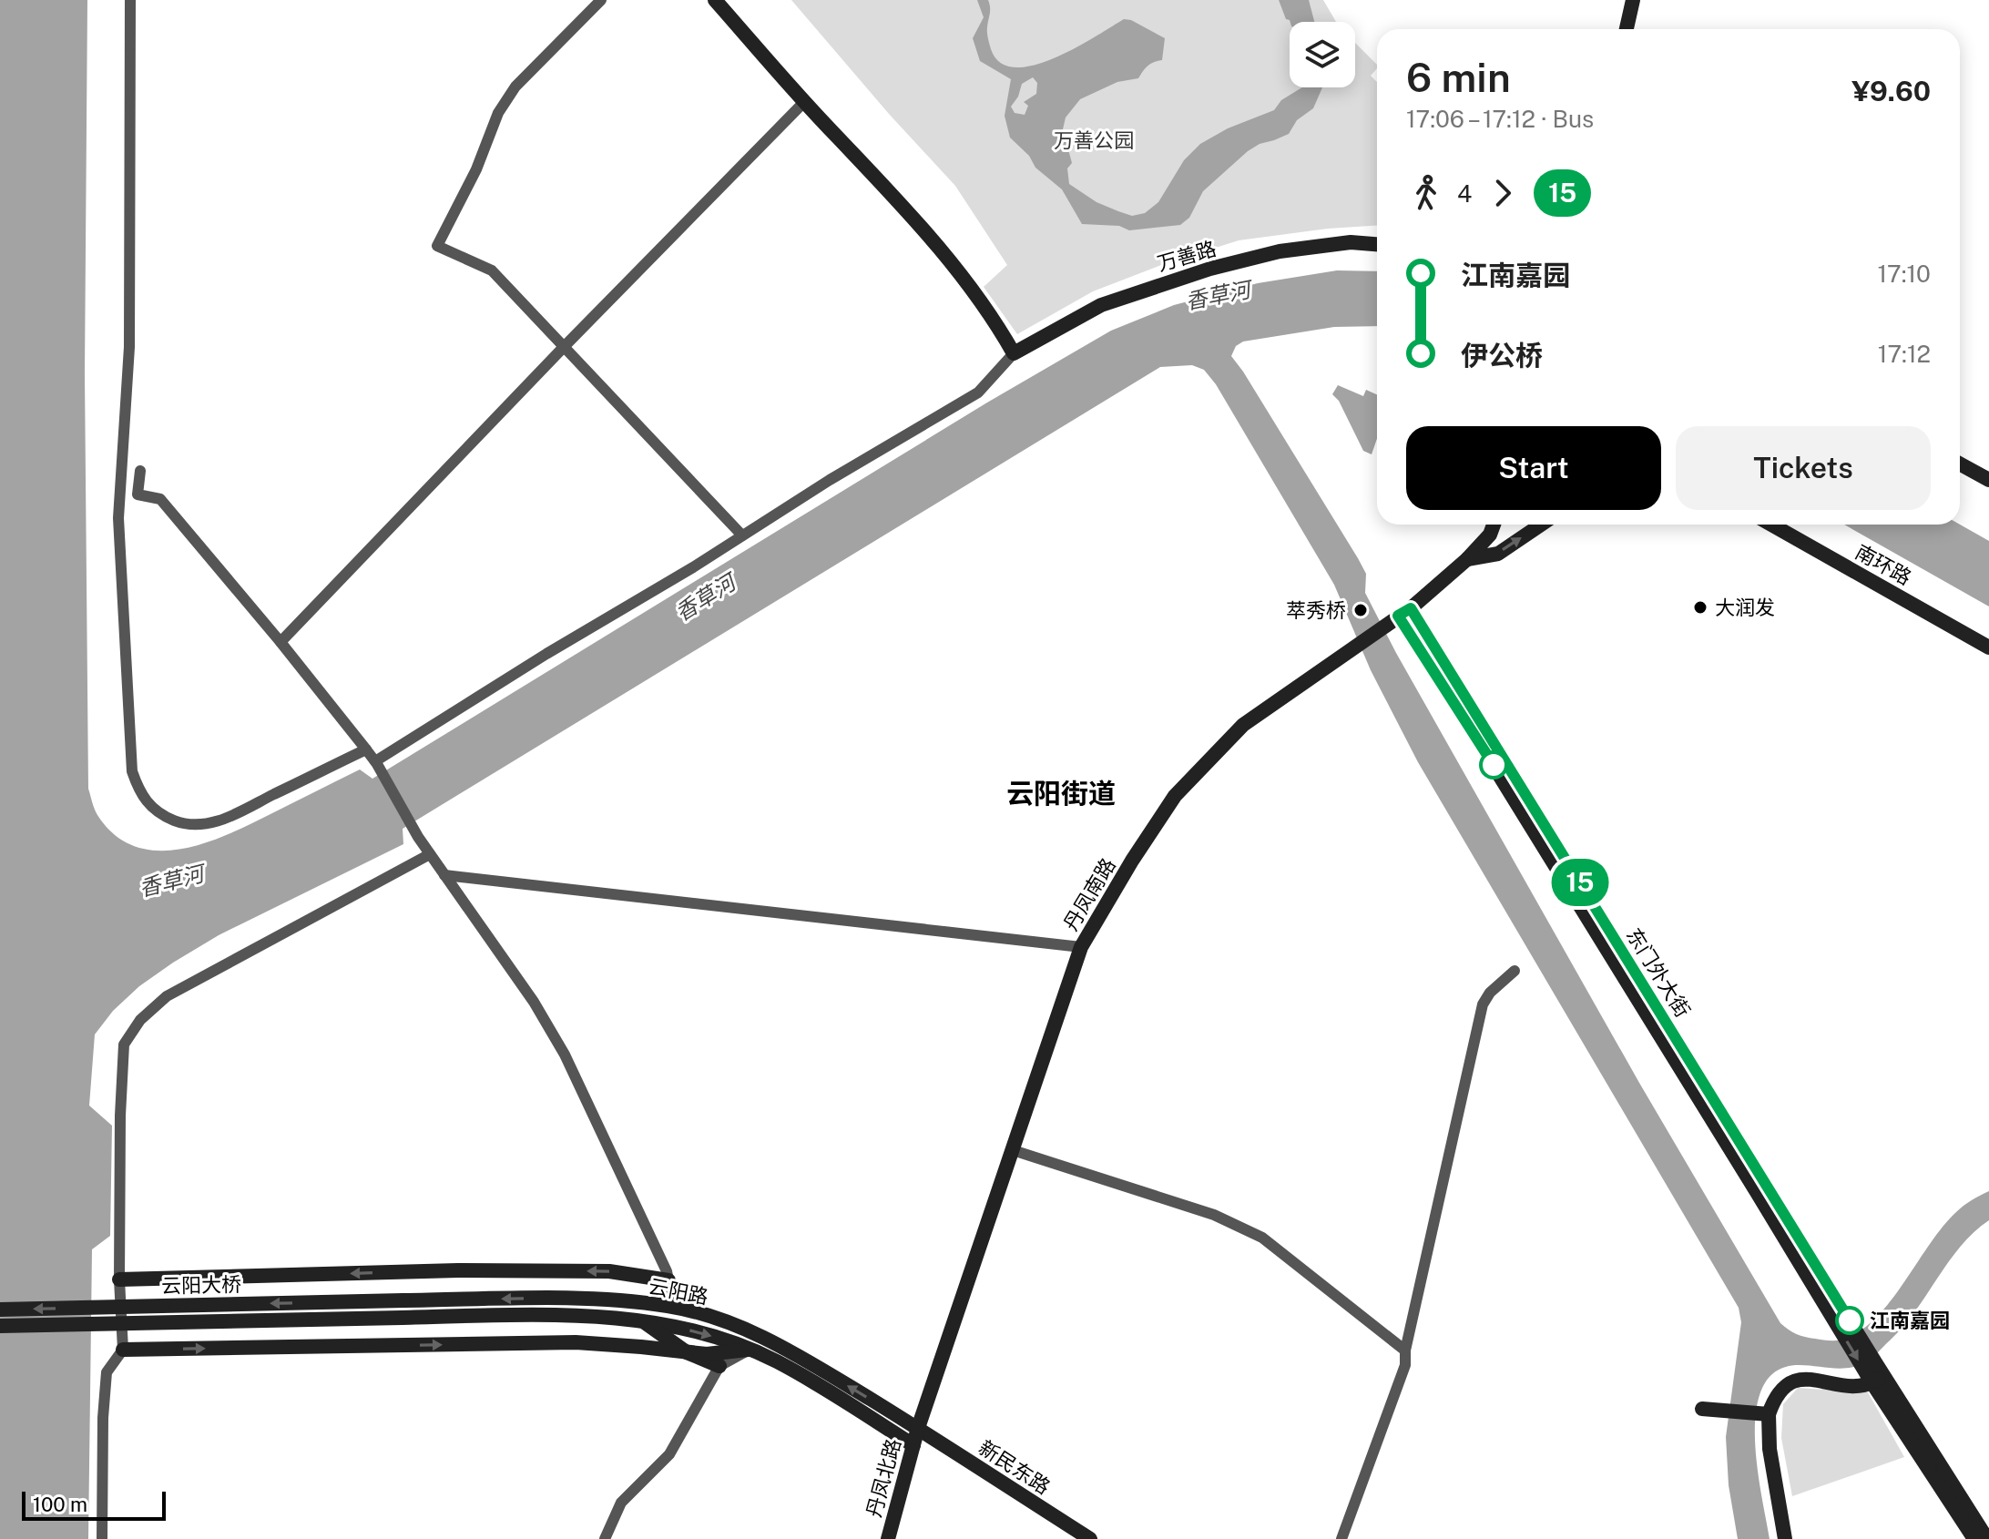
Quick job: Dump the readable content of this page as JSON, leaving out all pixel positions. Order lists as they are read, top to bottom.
{
  "streets": {
    "street": [
      "万善路",
      "南环路",
      "丹凤南路",
      "东门外大街",
      "云阳大桥",
      "云阳路",
      "新民东路",
      "丹凤北路"
    ]
  },
  "crossings": [
    ["丹凤南路", "东门外大街"],
    ["丹凤南路", "云阳路"],
    ["丹凤南路", "新民东路"],
    ["丹凤南路", "丹凤北路"],
    ["云阳大桥", "云阳路"],
    ["云阳路", "新民东路"],
    ["云阳路", "丹凤北路"],
    ["新民东路", "丹凤北路"]
  ],
  "districts": ["云阳街道"],
  "water": ["香草河"],
  "parks": ["万善公园"],
  "places": ["大润发", "萃秀桥", "江南嘉园"],
  "lines": ["bus line 15"],
  "scale_bar": "100 m",
  "page": {
    "on_map": "15",
    "heading": ["6 min", "17:06 – 17:12 · Bus", "¥9.60"],
    "legs": ["4", "15"],
    "list": [
      {
        "name": "江南嘉园",
        "value": "17:10"
      },
      {
        "name": "伊公桥",
        "value": "17:12"
      }
    ],
    "buttons": ["Start", "Tickets"],
    "scale": "100 m"
  }
}
